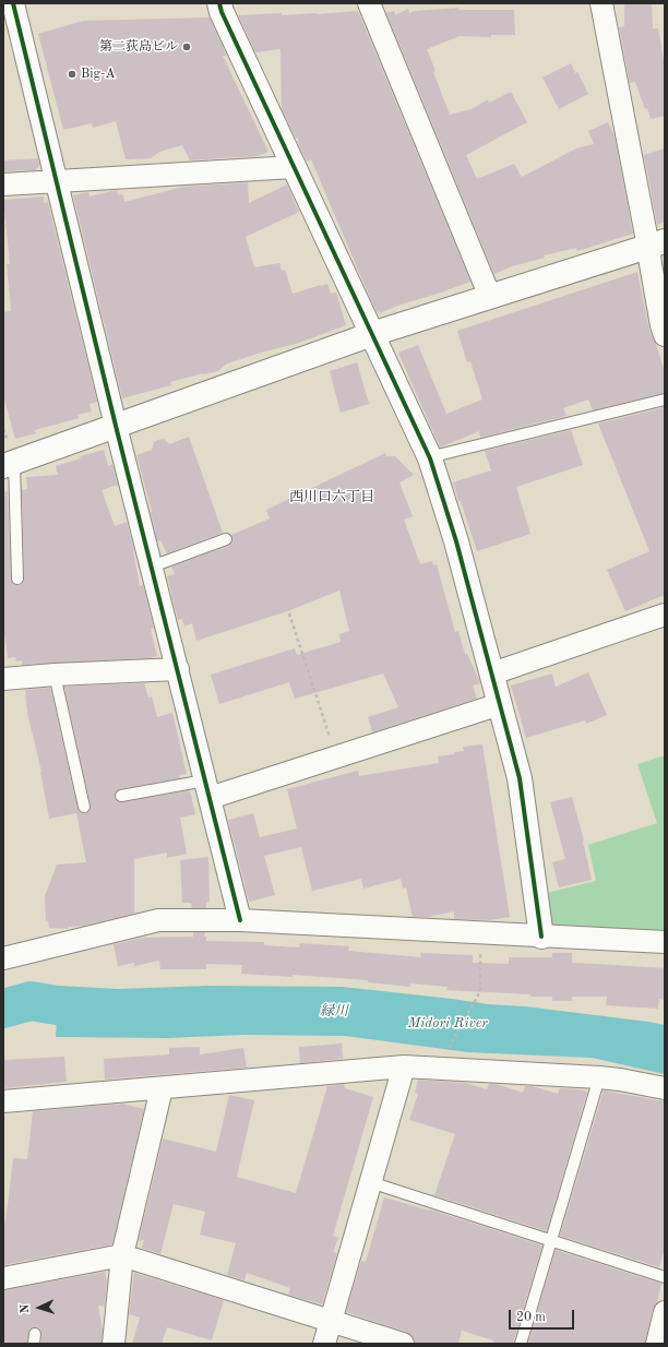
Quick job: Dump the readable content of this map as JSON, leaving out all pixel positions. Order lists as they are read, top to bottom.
{
  "districts": ["西川口六丁目"],
  "water": ["緑川", "Midori River"],
  "places": ["第二荻島ビル", "Big-A"],
  "scale_bar": "20 m",
  "north": "left"
}
